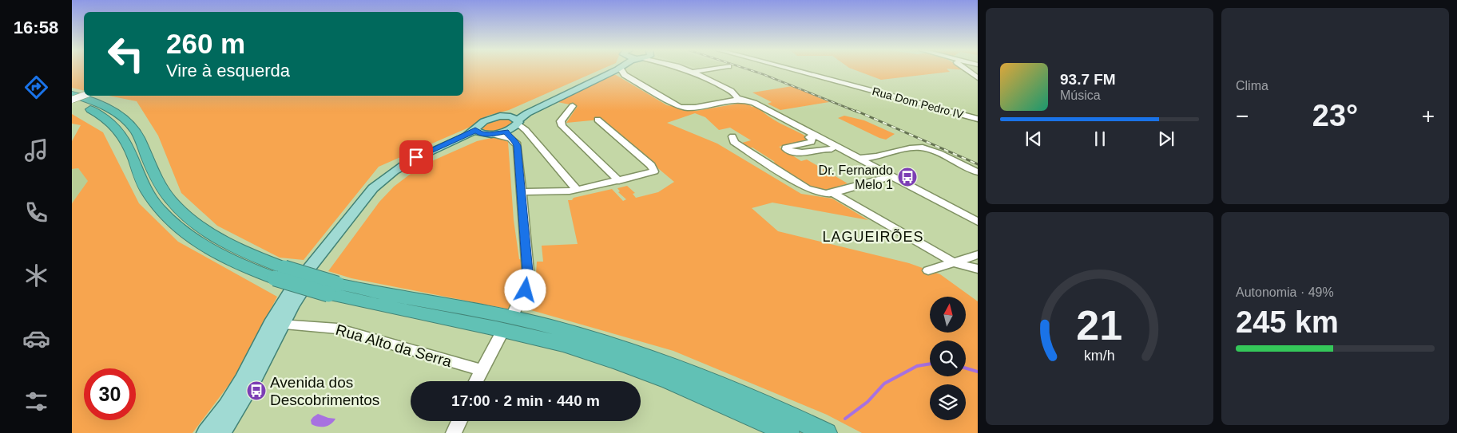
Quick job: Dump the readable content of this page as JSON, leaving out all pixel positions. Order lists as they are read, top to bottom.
{
  "streets": {
    "street": ["Rua Dom Pedro IV", "Rua Alto da Serra"]
  },
  "districts": ["LAGUEIRÕES"],
  "places": {
    "bus stop": ["Dr. Fernando Melo 1", "Avenida dos Descobrimentos"]
  },
  "north": "top",
  "page": {
    "tabs": "16:58",
    "tile": [
      "Clima",
      ["Autonomia · 49%", "245 km"]
    ],
    "turn": ["260 m", "Vire à esquerda"],
    "song": ["93.7 FM", "Música"],
    "heat": ["−", "23°", "+"],
    "limit": "30",
    "trip": "17:00 · 2 min · 440 m",
    "gauge": ["21", "km/h"]
  }
}
